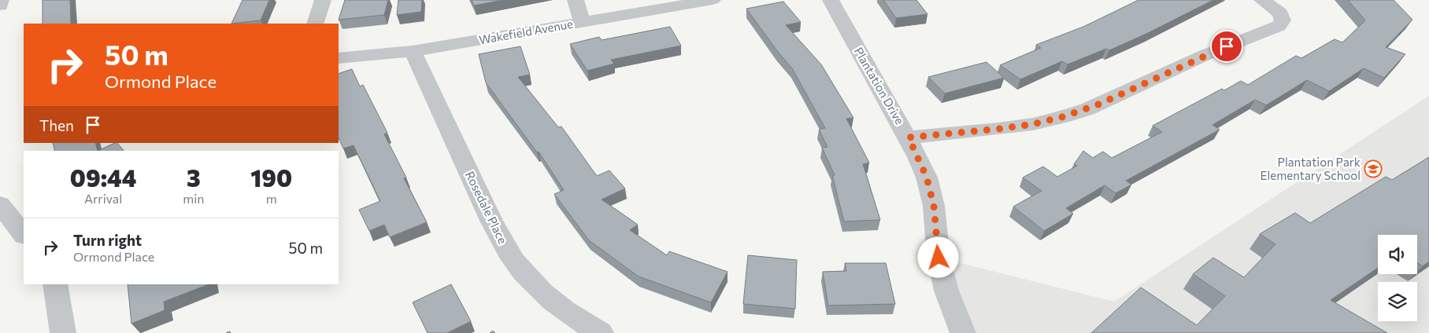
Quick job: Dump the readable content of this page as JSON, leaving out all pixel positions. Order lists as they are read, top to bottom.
{
  "streets": {
    "street": ["Wakefield Avenue", "Plantation Drive", "Rosedale Place"]
  },
  "crossings": [
    ["Wakefield Avenue", "Rosedale Place"]
  ],
  "places": {
    "school or university": ["Plantation Park Elementary School"]
  },
  "page": {
    "turn": ["50 m", "Ormond Place"],
    "then": "Then",
    "eta": [
      "09:44",
      "Arrival",
      "3",
      "min",
      "190",
      "m"
    ],
    "list": [
      {
        "name": "Turn right",
        "note": "Ormond Place",
        "value": "50 m"
      }
    ]
  }
}
